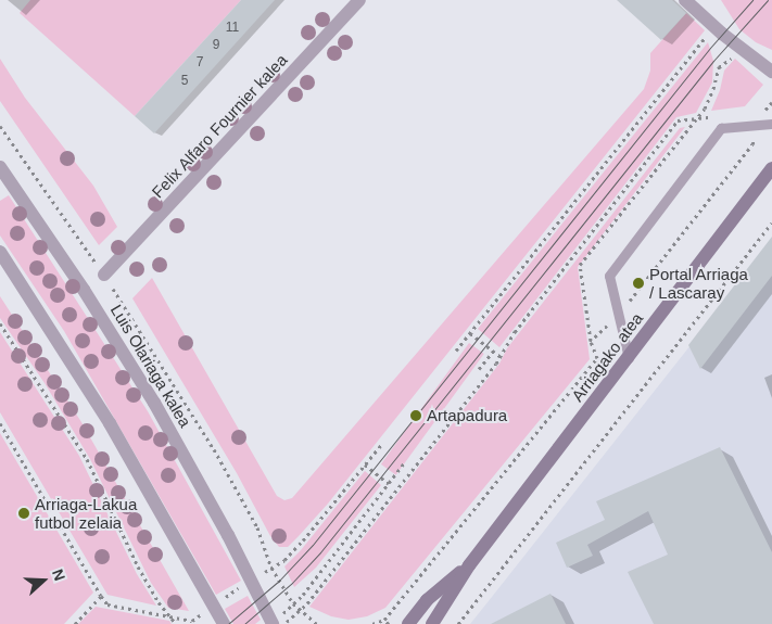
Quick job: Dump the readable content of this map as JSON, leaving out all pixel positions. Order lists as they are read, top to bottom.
{
  "streets": {
    "main road": ["Arriagako atea"],
    "street": ["Felix Alfaro Fournier kalea", "Luis Olariaga kalea"]
  },
  "places": ["Portal Arriaga / Lascaray", "Artapadura", "Arriaga-Lakua futbol zelaia"],
  "house_numbers": [
    "11",
    "9",
    "7",
    "5"
  ],
  "north": "right"
}
